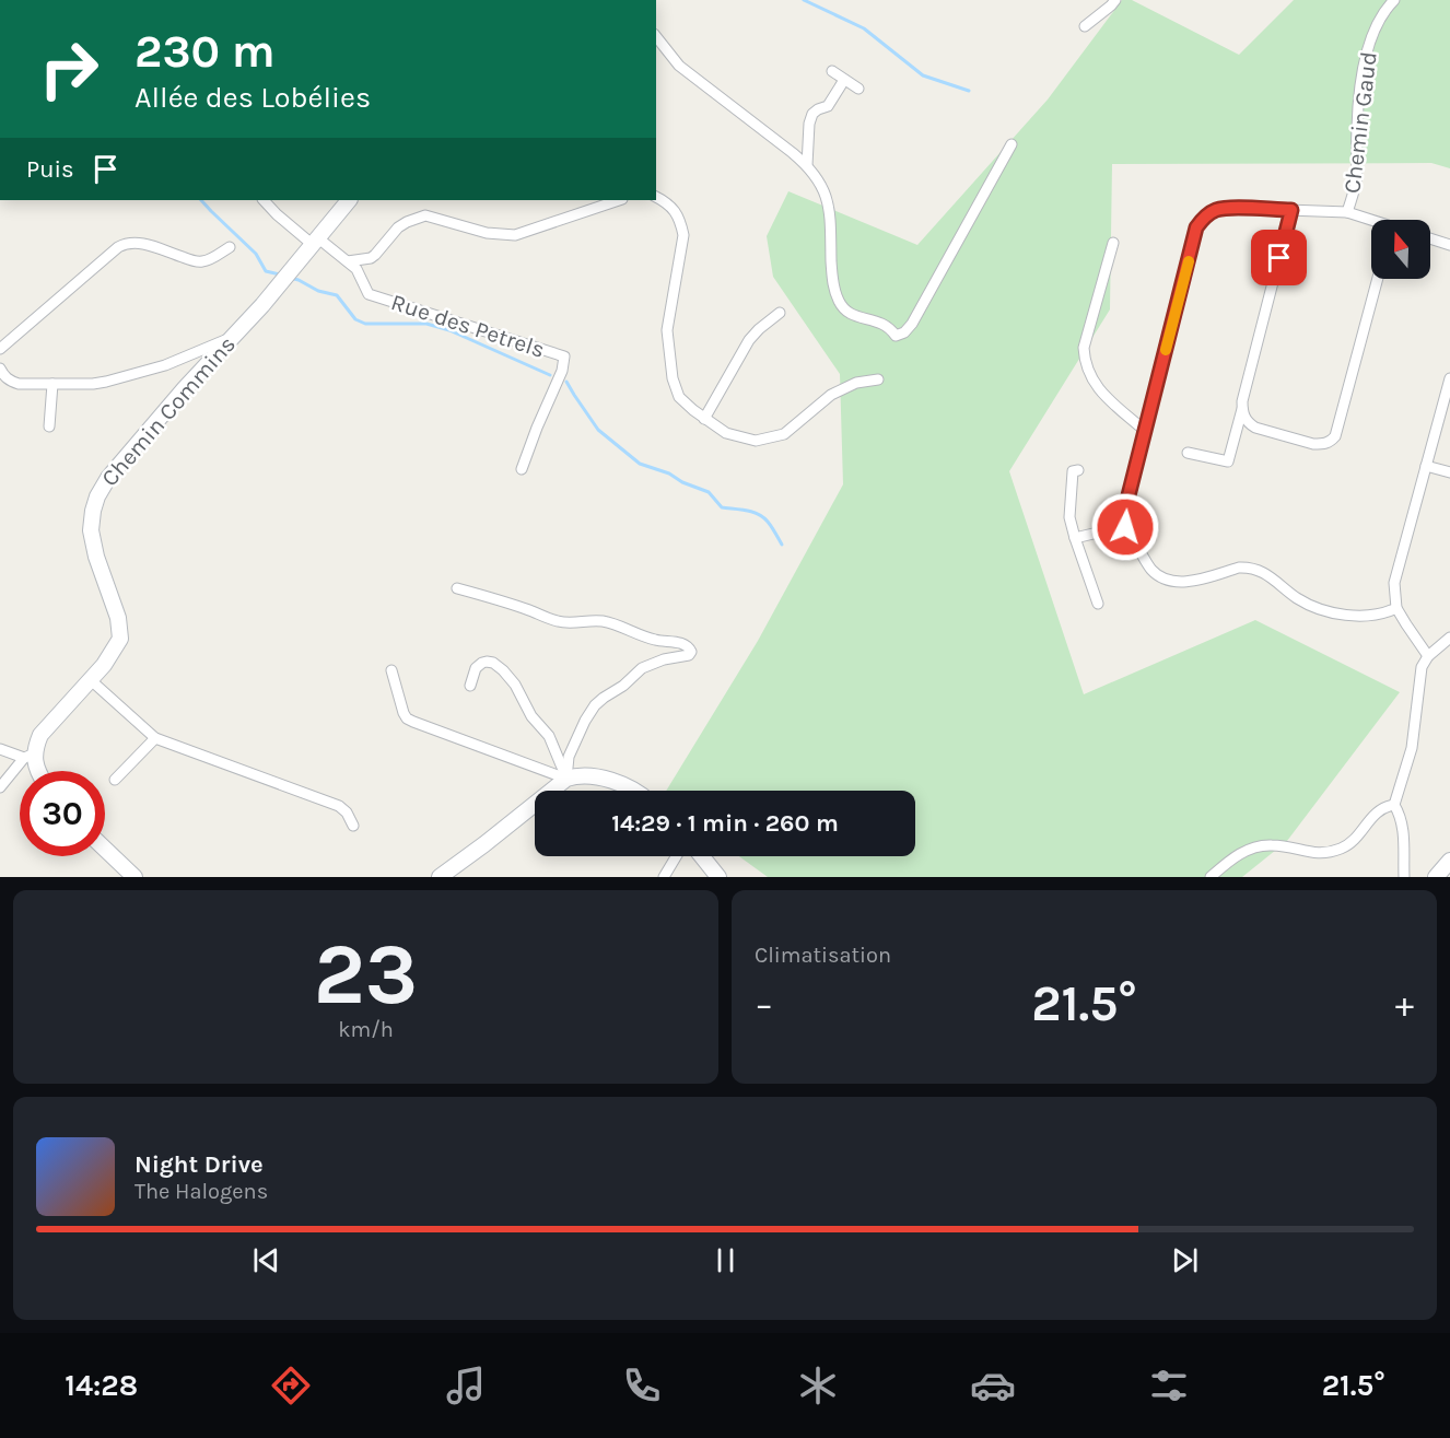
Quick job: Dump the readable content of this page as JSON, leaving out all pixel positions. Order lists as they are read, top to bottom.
{
  "streets": {
    "street": ["Chemin Gaud", "Rue des Petrels", "Chemin Commins"]
  },
  "crossings": [
    ["Rue des Petrels", "Chemin Commins"]
  ],
  "north": "top",
  "page": {
    "turn": ["230 m", "Allée des Lobélies"],
    "then": "Puis",
    "limit": "30",
    "trip": "14:29 · 1 min · 260 m",
    "tile": [
      ["23", "km/h"],
      "Climatisation"
    ],
    "heat": ["−", "21.5°", "+"],
    "song": ["Night Drive", "The Halogens"],
    "tabs": ["14:28", "21.5°"]
  }
}
